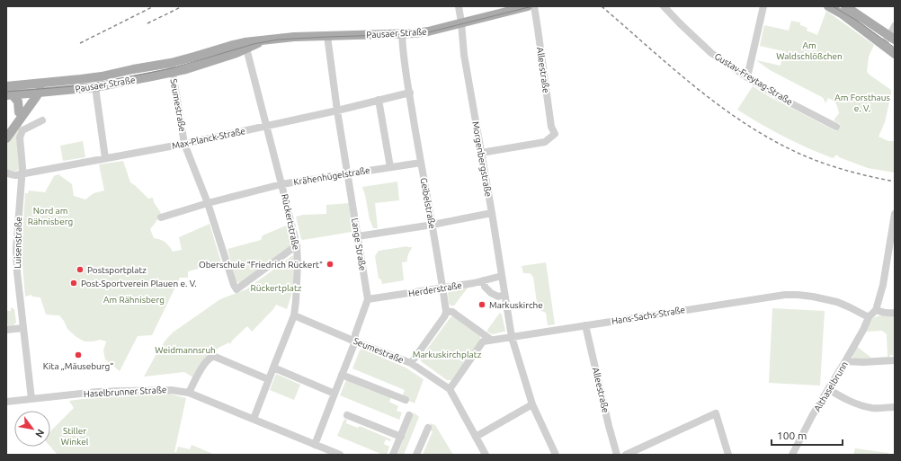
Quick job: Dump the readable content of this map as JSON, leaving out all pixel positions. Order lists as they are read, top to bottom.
{
  "streets": {
    "main road": ["Pausaer Straße"],
    "street": [
      "Alleestraße",
      "Gustav-Freytag-Straße",
      "Seumestraße",
      "Max-Planck-Straße",
      "Morgenbergstraße",
      "Krähenhügelstraße",
      "Geibelstraße",
      "Rückertstraße",
      "Luisenstraße",
      "Lange Straße",
      "Herderstraße",
      "Hans-Sachs-Straße",
      "Althaselbrunn",
      "Haselbrunner Straße"
    ]
  },
  "crossings": [
    ["Pausaer Straße", "Seumestraße"],
    ["Pausaer Straße", "Morgenbergstraße"],
    ["Pausaer Straße", "Geibelstraße"],
    ["Pausaer Straße", "Rückertstraße"],
    ["Pausaer Straße", "Lange Straße"],
    ["Alleestraße", "Morgenbergstraße"],
    ["Alleestraße", "Hans-Sachs-Straße"],
    ["Seumestraße", "Max-Planck-Straße"],
    ["Seumestraße", "Krähenhügelstraße"],
    ["Seumestraße", "Rückertstraße"],
    ["Seumestraße", "Lange Straße"],
    ["Seumestraße", "Hans-Sachs-Straße"],
    ["Max-Planck-Straße", "Geibelstraße"],
    ["Max-Planck-Straße", "Rückertstraße"],
    ["Max-Planck-Straße", "Luisenstraße"],
    ["Max-Planck-Straße", "Lange Straße"],
    ["Morgenbergstraße", "Herderstraße"],
    ["Morgenbergstraße", "Hans-Sachs-Straße"],
    ["Krähenhügelstraße", "Geibelstraße"],
    ["Krähenhügelstraße", "Rückertstraße"],
    ["Krähenhügelstraße", "Lange Straße"],
    ["Geibelstraße", "Herderstraße"],
    ["Rückertstraße", "Haselbrunner Straße"],
    ["Luisenstraße", "Haselbrunner Straße"],
    ["Lange Straße", "Herderstraße"],
    ["Lange Straße", "Haselbrunner Straße"],
    ["Hans-Sachs-Straße", "Althaselbrunn"]
  ],
  "parks": [
    "Am Waldschlößchen",
    "Am Forsthaus e. V.",
    "Nord am Rähnisberg",
    "Rückertplatz",
    "Am Rähnisberg",
    "Weidmannsruh",
    "Markuskirchplatz",
    "Stiller Winkel"
  ],
  "places": [
    "Oberschule \"Friedrich Rückert\"",
    "Postsportplatz",
    "Post-Sportverein Plauen e. V.",
    "Markuskirche",
    "Kita „Mäuseburg“"
  ],
  "scale_bar": "100 m",
  "north": "bottom right"
}
